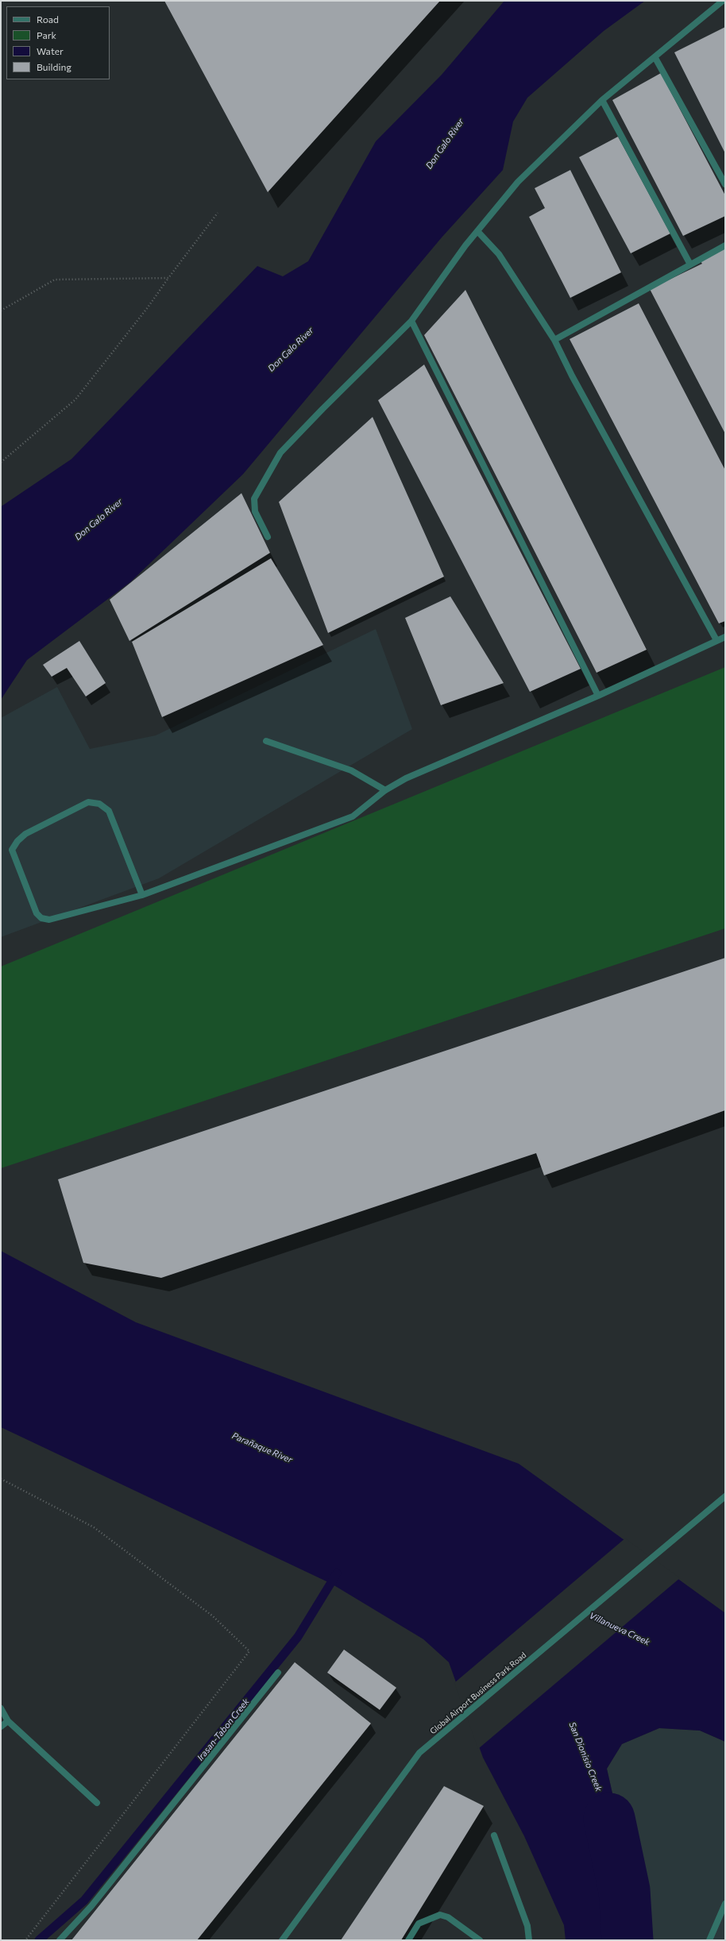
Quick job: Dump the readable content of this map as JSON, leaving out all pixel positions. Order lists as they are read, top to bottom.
{
  "streets": {
    "street": ["Global Airport Business Park Road"]
  },
  "water": [
    "Don Galo River",
    "Parañaque River",
    "Villanueva Creek",
    "Irasan-Tabon Creek",
    "San Dionisio Creek"
  ],
  "legend": [
    "Road",
    "Park",
    "Water",
    "Building"
  ]
}
